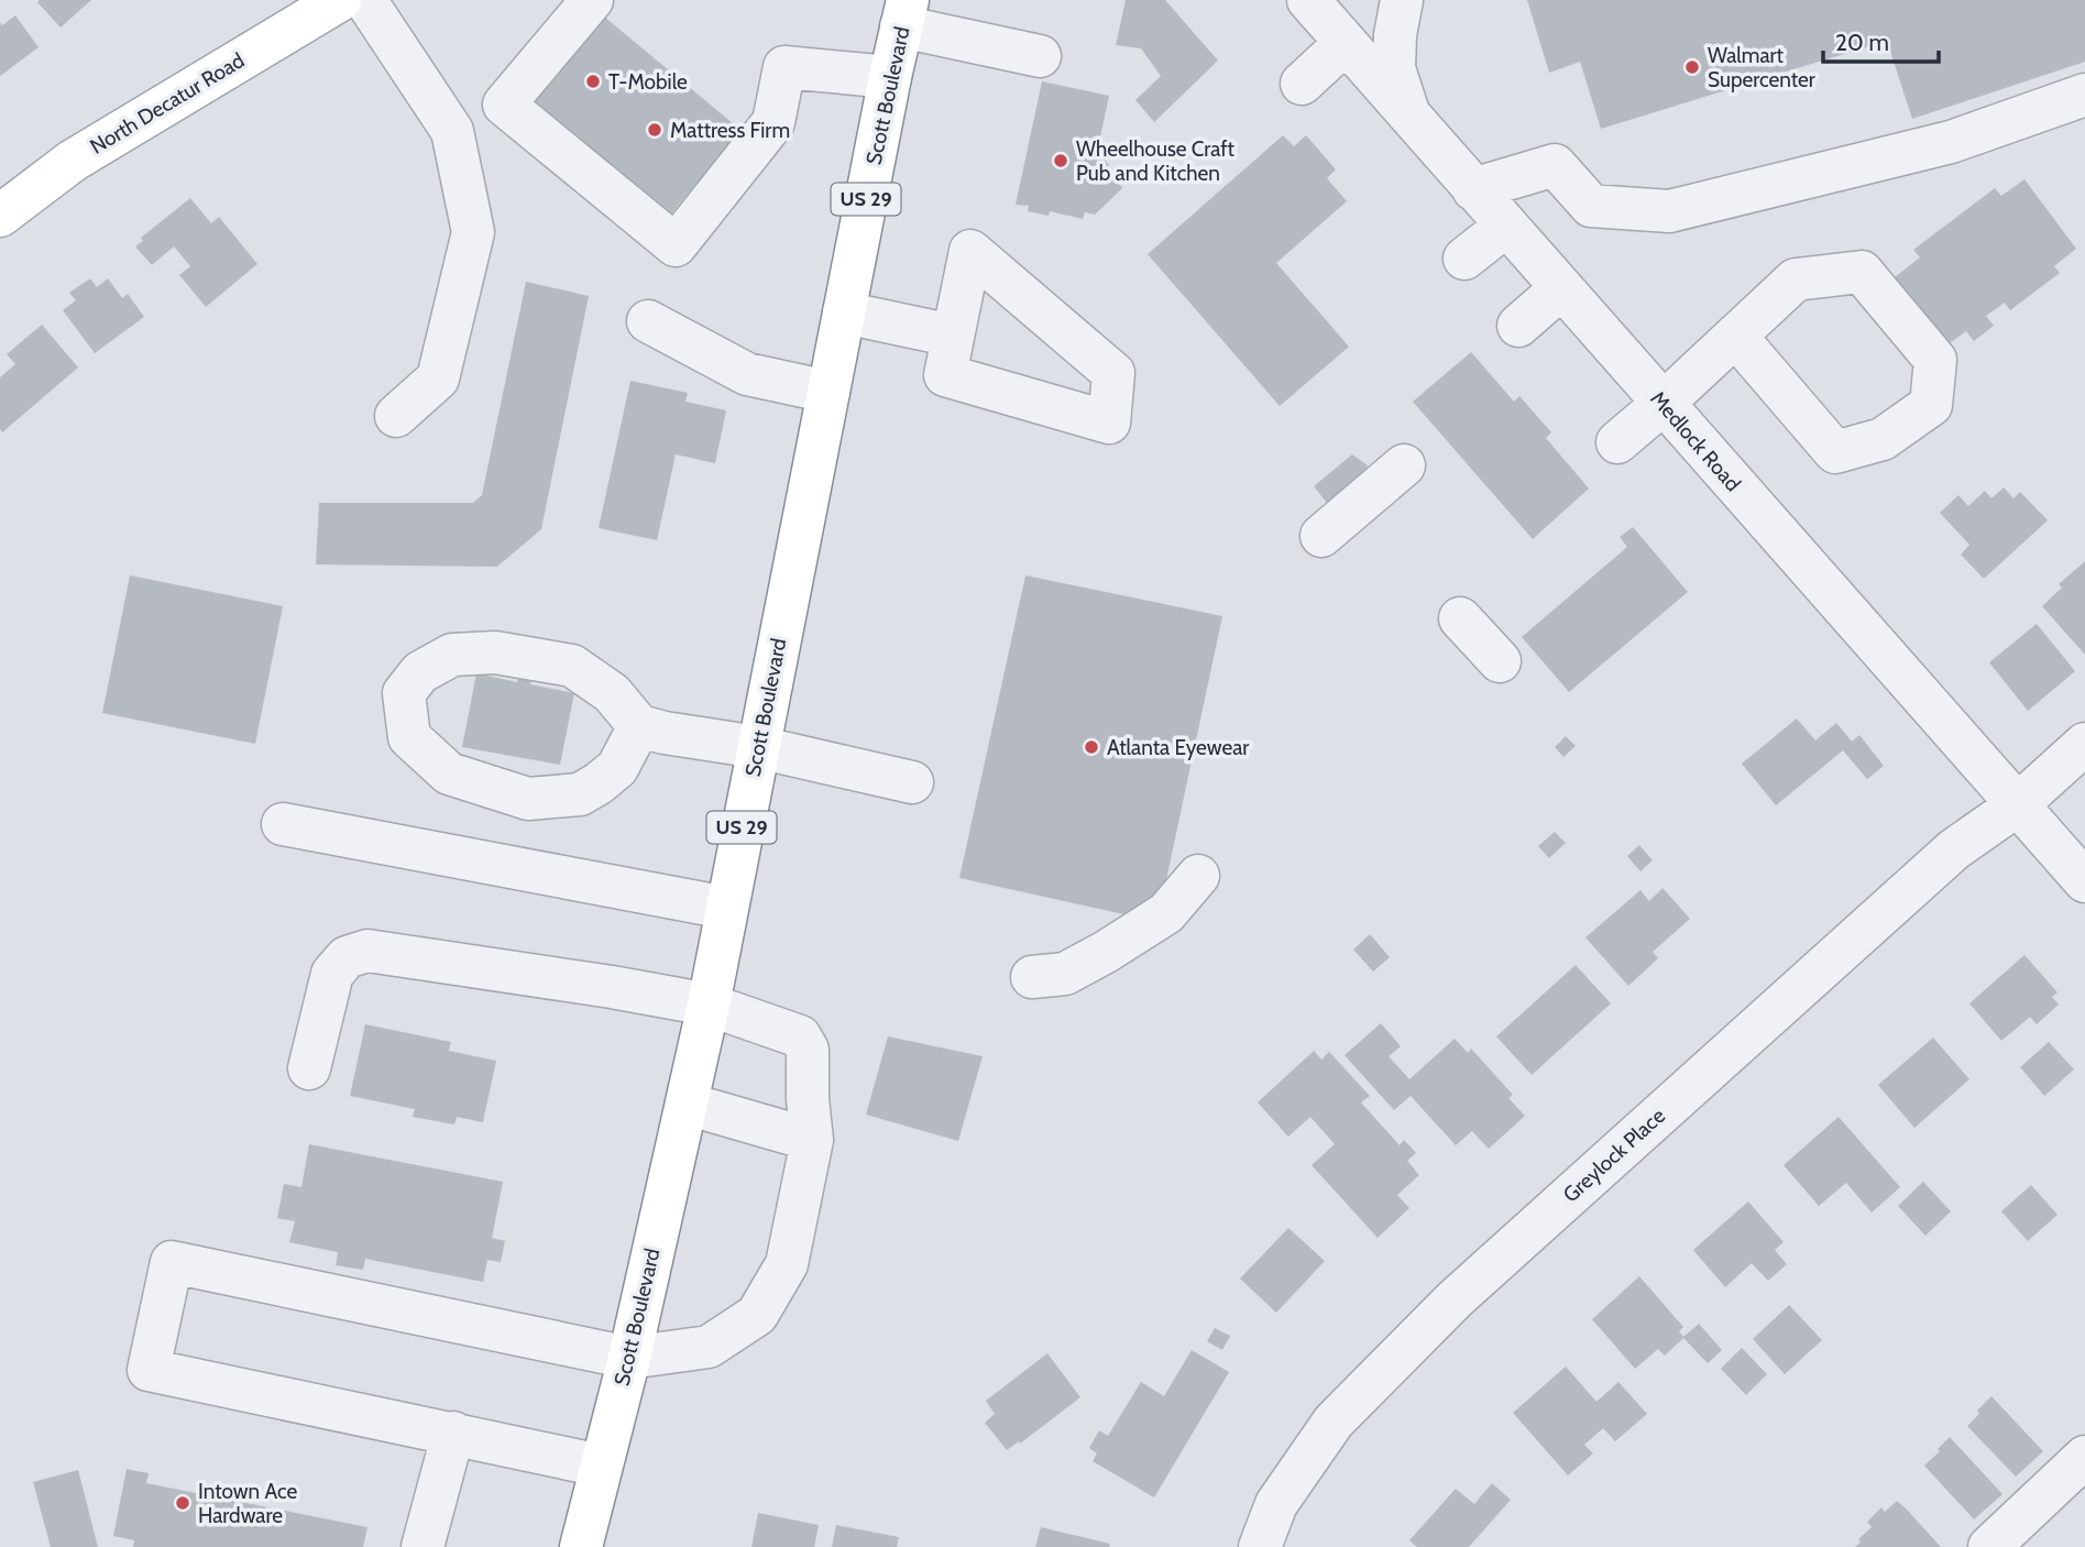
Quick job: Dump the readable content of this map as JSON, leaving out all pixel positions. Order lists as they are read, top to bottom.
{
  "streets": {
    "main road": ["Scott Boulevard", "North Decatur Road", "US 29"],
    "street": ["Medlock Road", "Greylock Place"]
  },
  "crossings": [
    ["Medlock Road", "Greylock Place"]
  ],
  "places": [
    "Walmart Supercenter",
    "T-Mobile",
    "Mattress Firm",
    "Wheelhouse Craft Pub and Kitchen",
    "Atlanta Eyewear",
    "Intown Ace Hardware"
  ],
  "scale_bar": "20 m"
}
